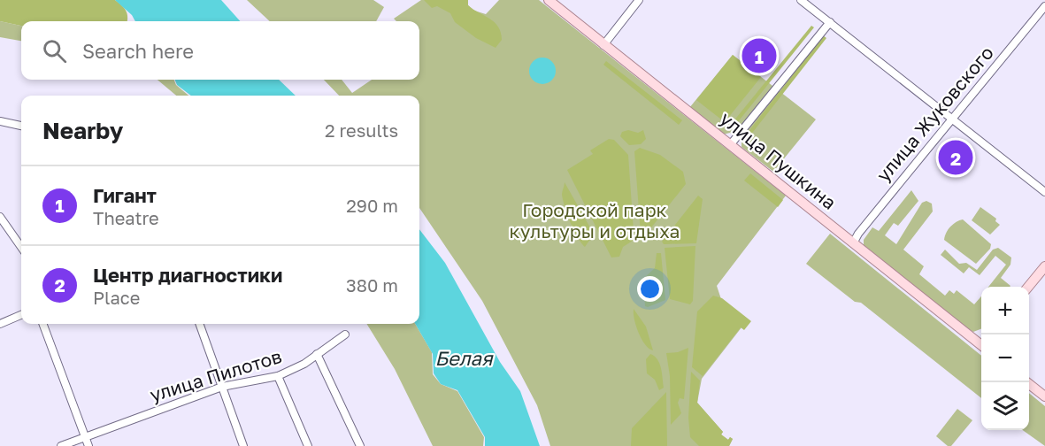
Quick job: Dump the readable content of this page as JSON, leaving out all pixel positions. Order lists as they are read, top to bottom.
{
  "streets": {
    "main road": ["улица Пушкина"],
    "street": ["улица Жуковского", "улица Пилотов"]
  },
  "crossings": [
    ["улица Жуковского", "улица Пушкина"]
  ],
  "water": ["Белая"],
  "parks": ["Городской парк культуры и отдыха"],
  "page": {
    "search": "Search here",
    "pins": ["1", "2"],
    "heading": ["Nearby", "2 results"],
    "list": [
      {
        "mark": "1",
        "name": "Гигант",
        "note": "Theatre",
        "value": "290 m"
      },
      {
        "mark": "2",
        "name": "Центр диагностики",
        "note": "Place",
        "value": "380 m"
      }
    ],
    "map_buttons": ["+", "−"]
  }
}
